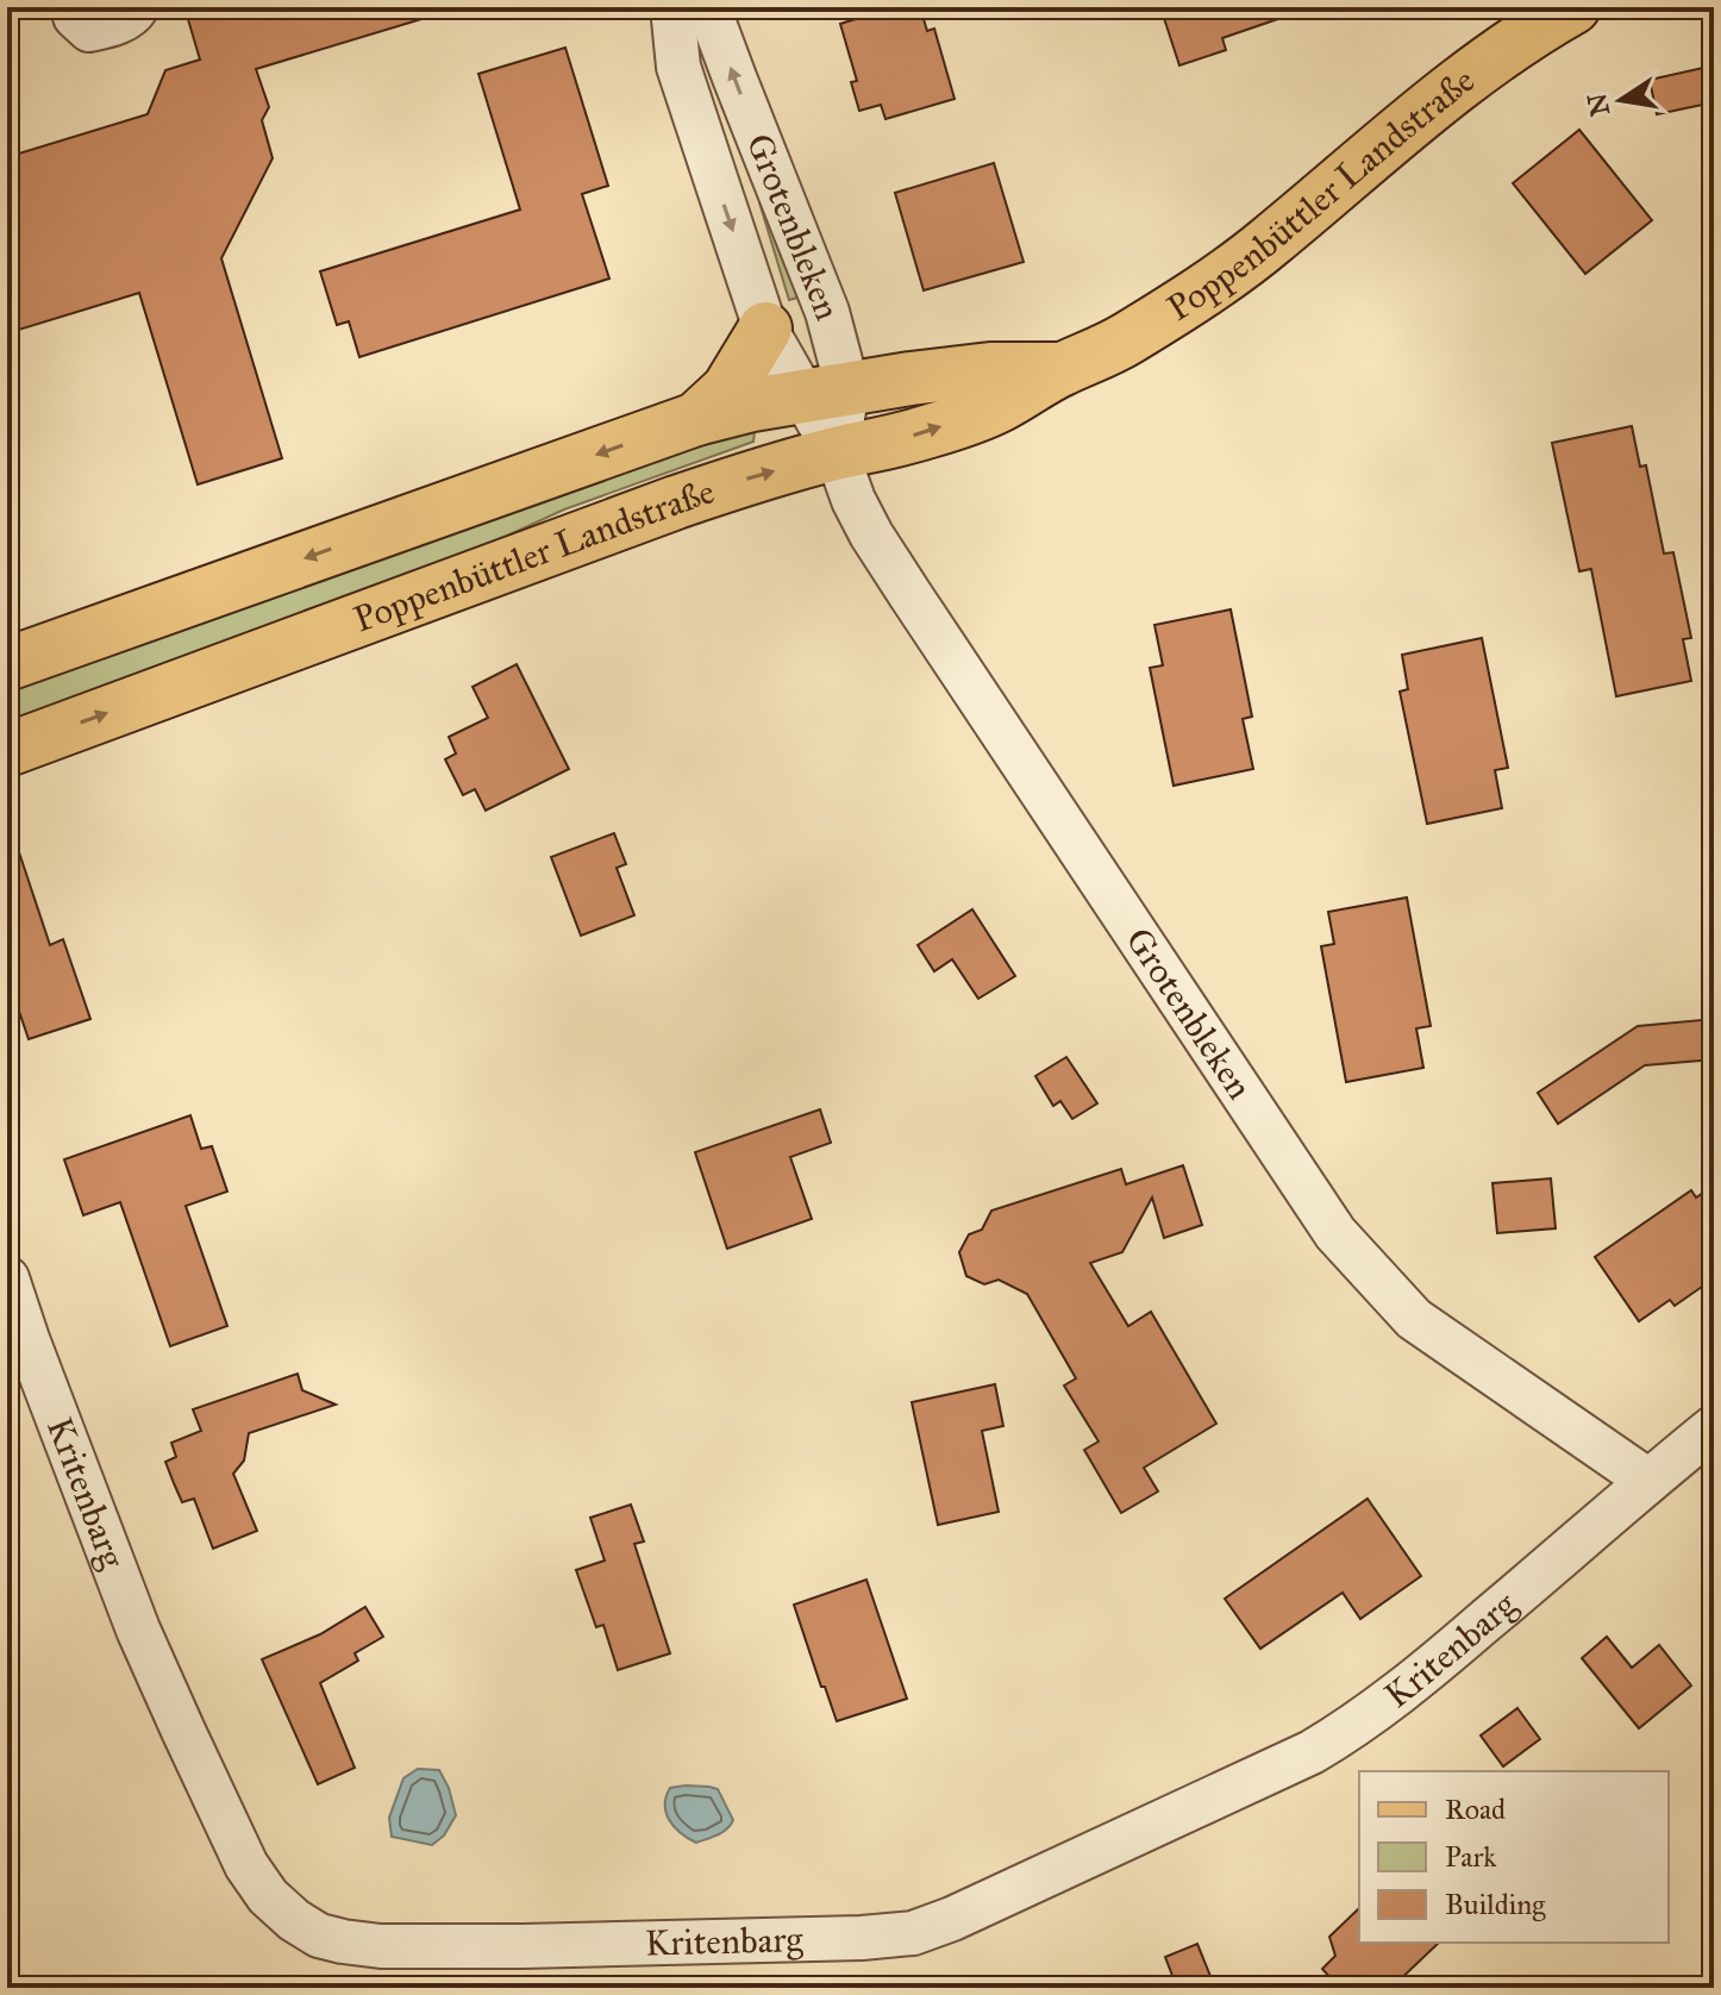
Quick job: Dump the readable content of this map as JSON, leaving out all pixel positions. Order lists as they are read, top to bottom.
{
  "streets": {
    "main road": ["Poppenbüttler Landstraße"],
    "street": ["Grotenbleken", "Kritenbarg"]
  },
  "crossings": [
    ["Poppenbüttler Landstraße", "Grotenbleken"],
    ["Grotenbleken", "Kritenbarg"]
  ],
  "legend": ["Road", "Park", "Building"],
  "north": "left"
}
